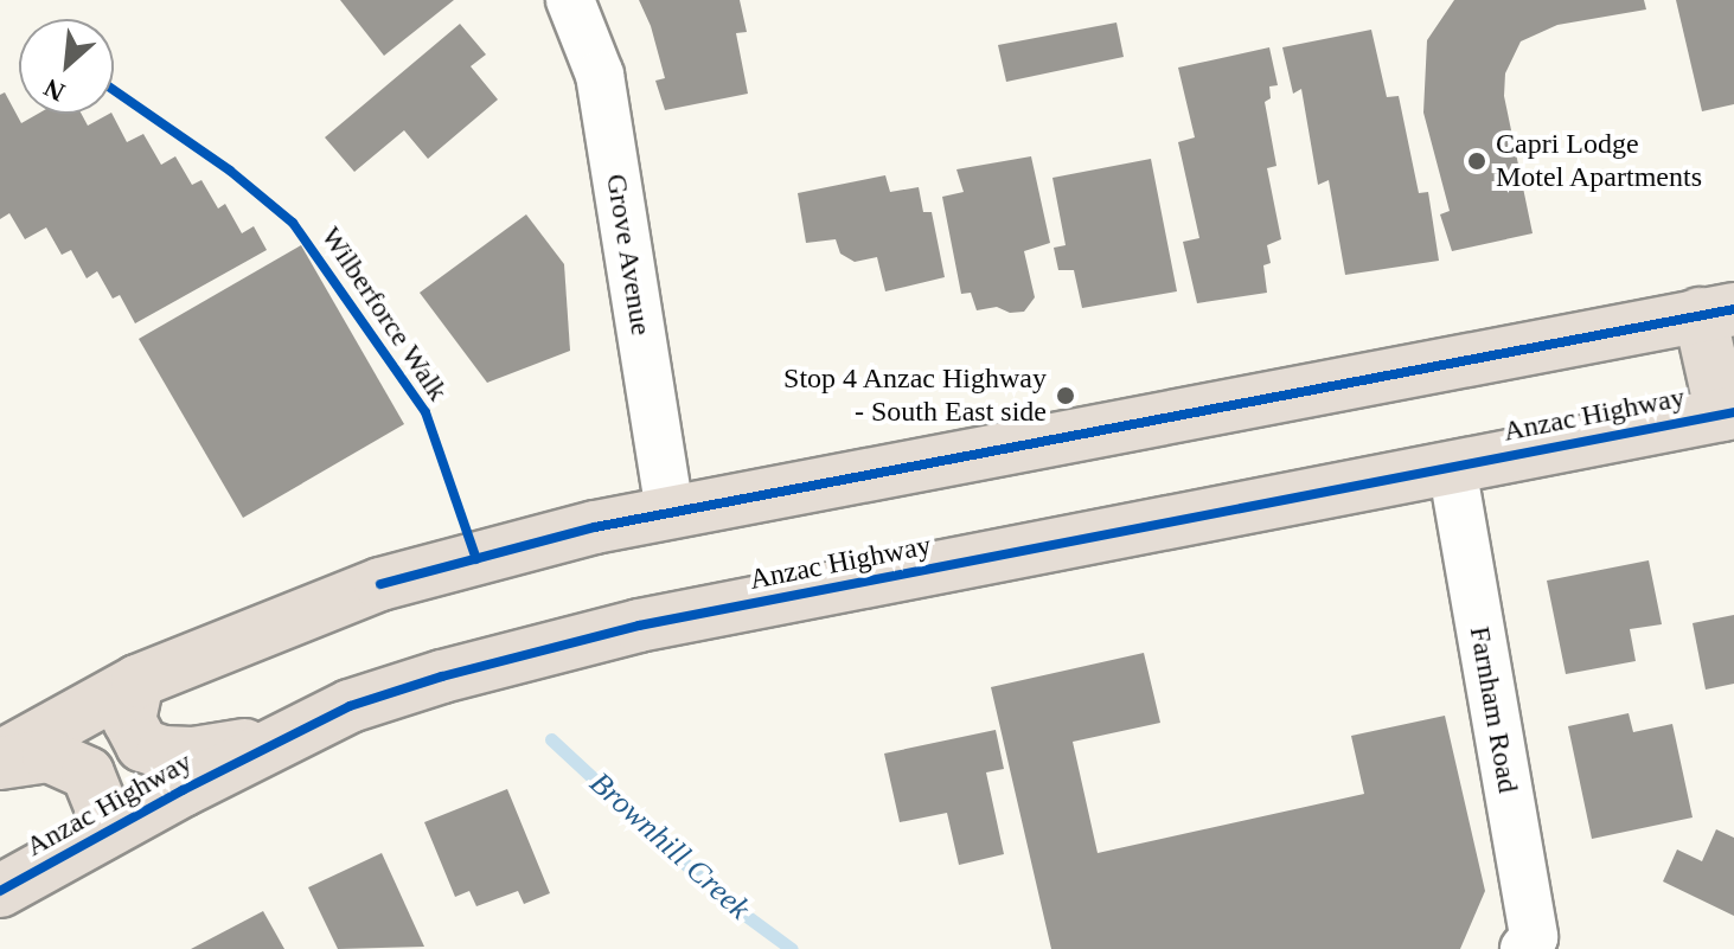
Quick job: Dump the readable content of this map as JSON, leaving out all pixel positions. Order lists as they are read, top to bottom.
{
  "streets": {
    "highway": ["Anzac Highway"],
    "street": ["Grove Avenue", "Farnham Road"],
    "cycle path": ["Wilberforce Walk"]
  },
  "crossings": [
    ["Anzac Highway", "Farnham Road"]
  ],
  "water": ["Brownhill Creek"],
  "places": ["Capri Lodge Motel Apartments", "Stop 4 Anzac Highway - South East side"],
  "north": "bottom left"
}
